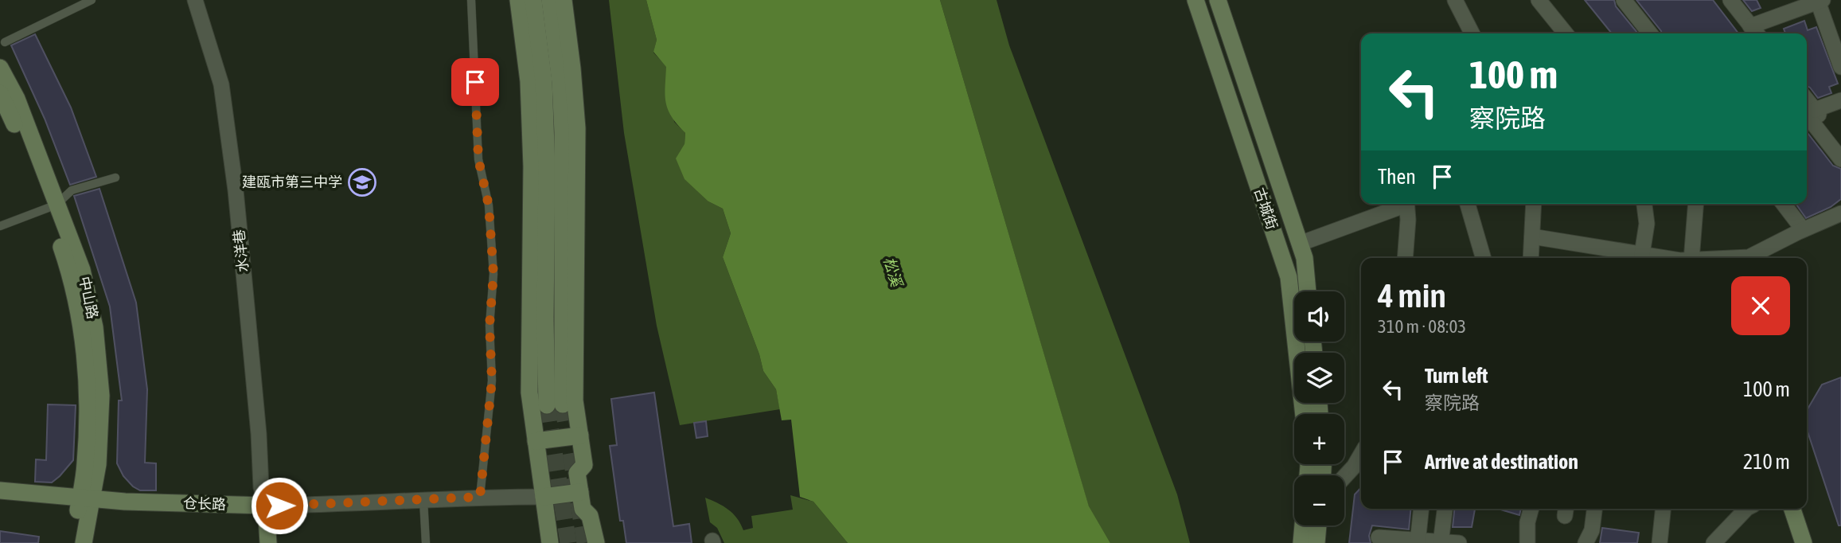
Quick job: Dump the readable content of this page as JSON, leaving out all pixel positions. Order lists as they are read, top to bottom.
{
  "streets": {
    "main road": ["古城街", "中山路", "仓长路"],
    "street": ["水洋巷"]
  },
  "crossings": [
    ["水洋巷", "仓长路"],
    ["中山路", "仓长路"]
  ],
  "water": ["松溪"],
  "places": {
    "school or university": ["建瓯市第三中学"]
  },
  "page": {
    "turn": ["100 m", "察院路"],
    "then": "Then",
    "heading": ["4 min", "310 m · 08:03"],
    "map_buttons": ["+", "−"],
    "list": [
      {
        "name": "Turn left",
        "note": "察院路",
        "value": "100 m"
      },
      {
        "name": "Arrive at destination",
        "value": "210 m"
      }
    ]
  }
}
